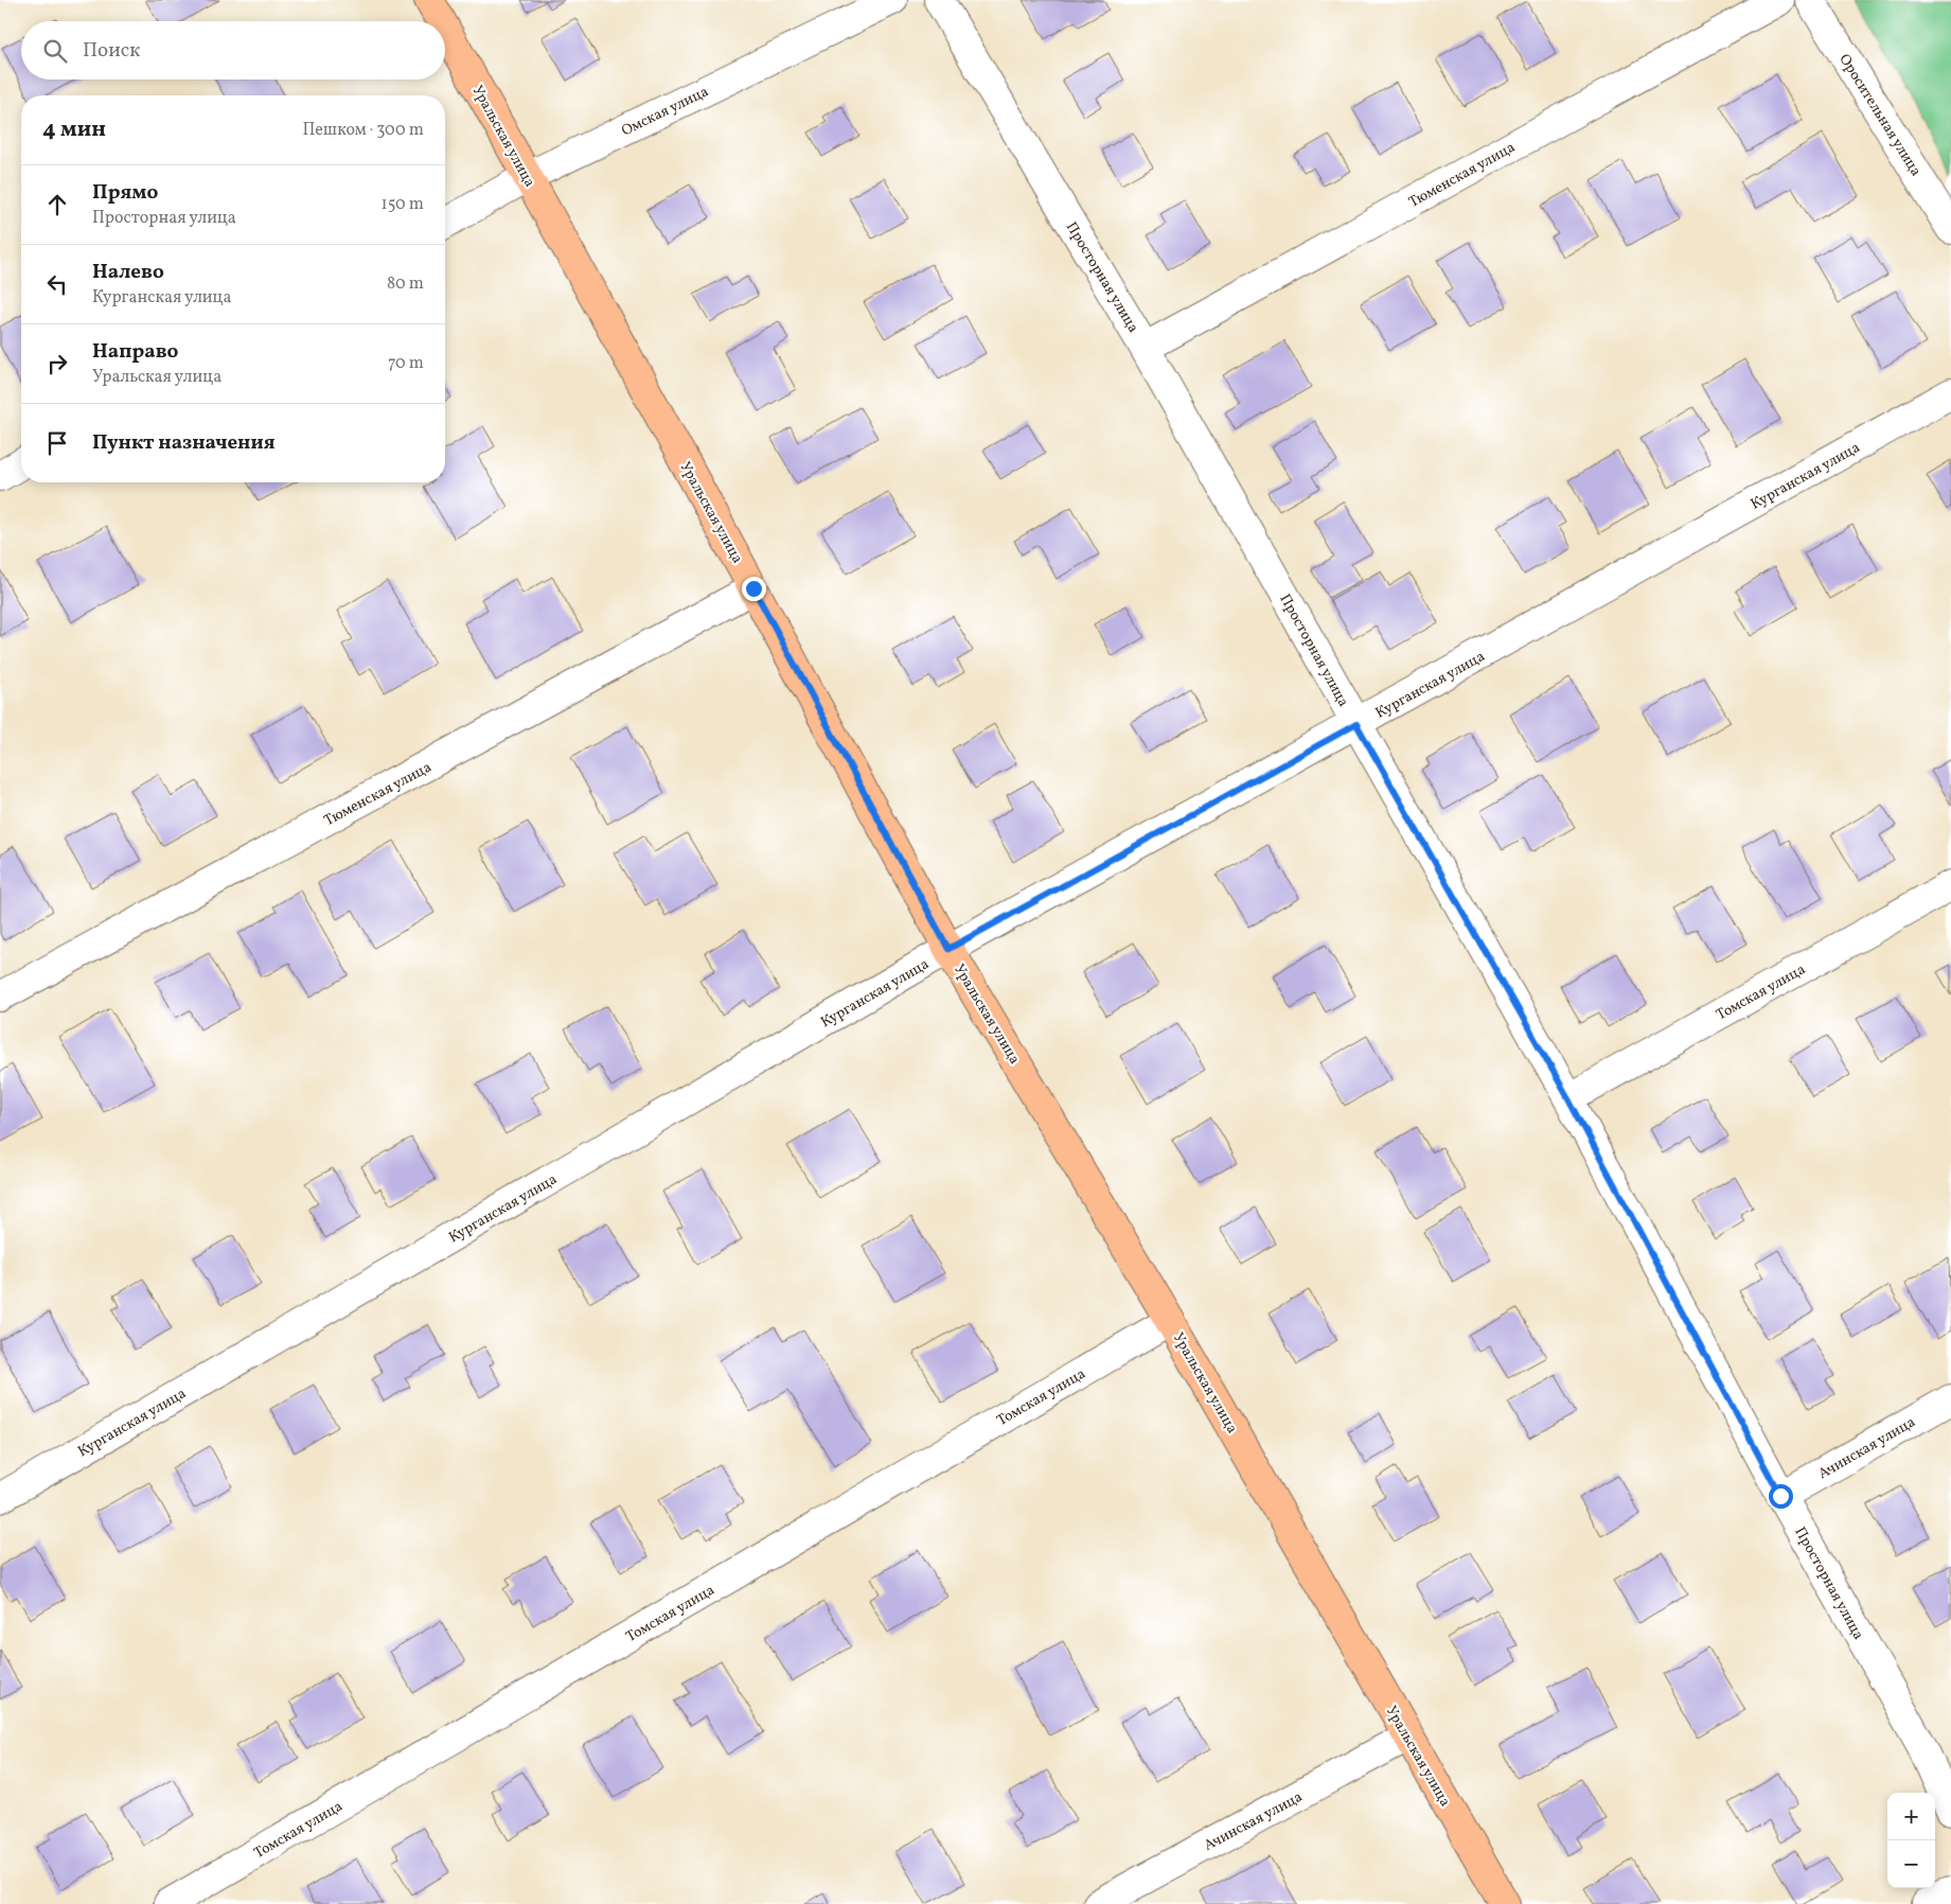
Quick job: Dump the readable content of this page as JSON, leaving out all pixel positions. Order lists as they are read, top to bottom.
{
  "streets": {
    "main road": ["Уральская улица"],
    "street": [
      "Омская улица",
      "Оросительная улица",
      "Тюменская улица",
      "Просторная улица",
      "Курганская улица",
      "Томская улица",
      "Ачинская улица"
    ]
  },
  "crossings": [
    ["Омская улица", "Уральская улица"],
    ["Уральская улица", "Тюменская улица"],
    ["Уральская улица", "Курганская улица"],
    ["Уральская улица", "Томская улица"],
    ["Уральская улица", "Ачинская улица"],
    ["Тюменская улица", "Просторная улица"],
    ["Просторная улица", "Курганская улица"],
    ["Просторная улица", "Томская улица"],
    ["Просторная улица", "Ачинская улица"]
  ],
  "page": {
    "search": "Поиск",
    "heading": ["4 мин", "Пешком · 300 m"],
    "list": [
      ["Прямо", "Просторная улица", "150 m"],
      ["Налево", "Курганская улица", "80 m"],
      ["Направо", "Уральская улица", "70 m"],
      "Пункт назначения"
    ],
    "map_buttons": ["+", "−"]
  }
}
